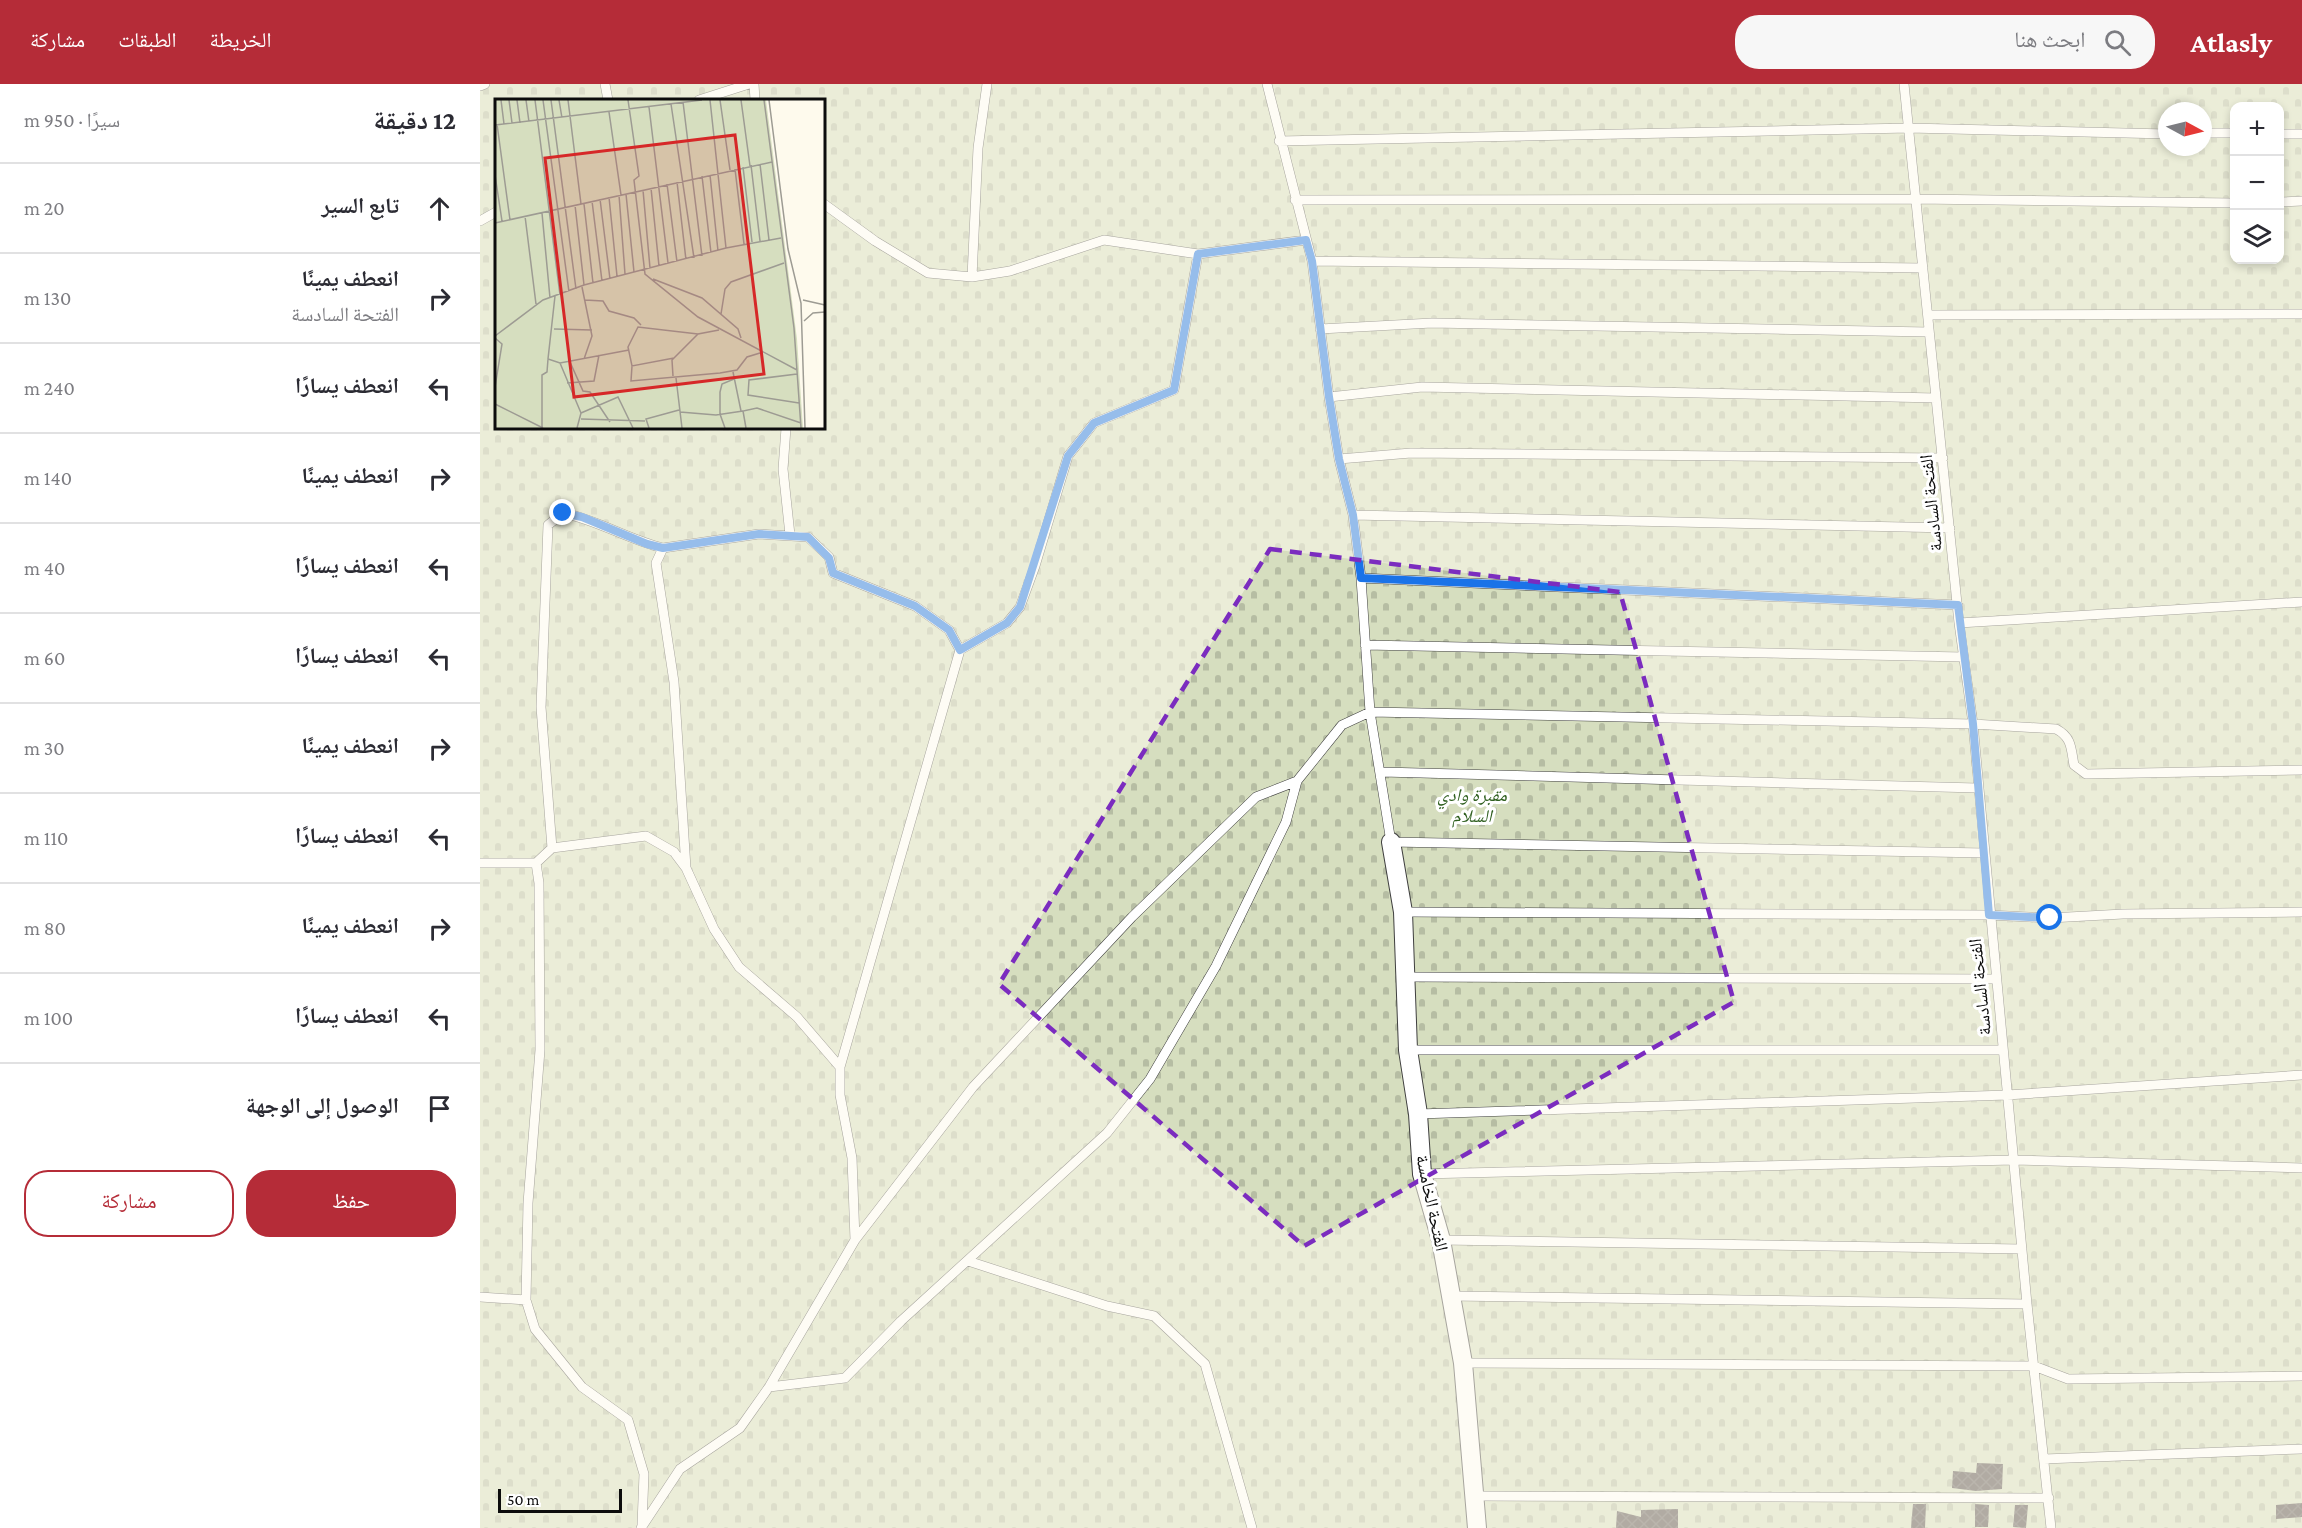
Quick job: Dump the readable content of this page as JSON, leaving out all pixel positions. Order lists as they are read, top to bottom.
{
  "streets": {
    "street": ["الفتحة الخامسة"],
    "lane": ["الفتحة السادسة"]
  },
  "parks": ["مقبرة وادي السلام"],
  "scale_bar": "50 m",
  "north": "right",
  "page": {
    "header": "Atlasly",
    "search": "ابحث هنا",
    "nav": ["الخريطة", "الطبقات", "مشاركة"],
    "heading": ["12 دقيقة", "سيرًا · 950 m"],
    "map_buttons": ["+", "−"],
    "list": [
      ["تابع السير", "20 m"],
      ["انعطف يمينًا", "الفتحة السادسة", "130 m"],
      ["انعطف يسارًا", "240 m"],
      ["انعطف يمينًا", "140 m"],
      ["انعطف يسارًا", "40 m"],
      ["انعطف يسارًا", "60 m"],
      ["انعطف يمينًا", "30 m"],
      ["انعطف يسارًا", "110 m"],
      ["انعطف يمينًا", "80 m"],
      ["انعطف يسارًا", "100 m"],
      "الوصول إلى الوجهة"
    ],
    "buttons": ["حفظ", "مشاركة"],
    "scale": "50 m"
  }
}
